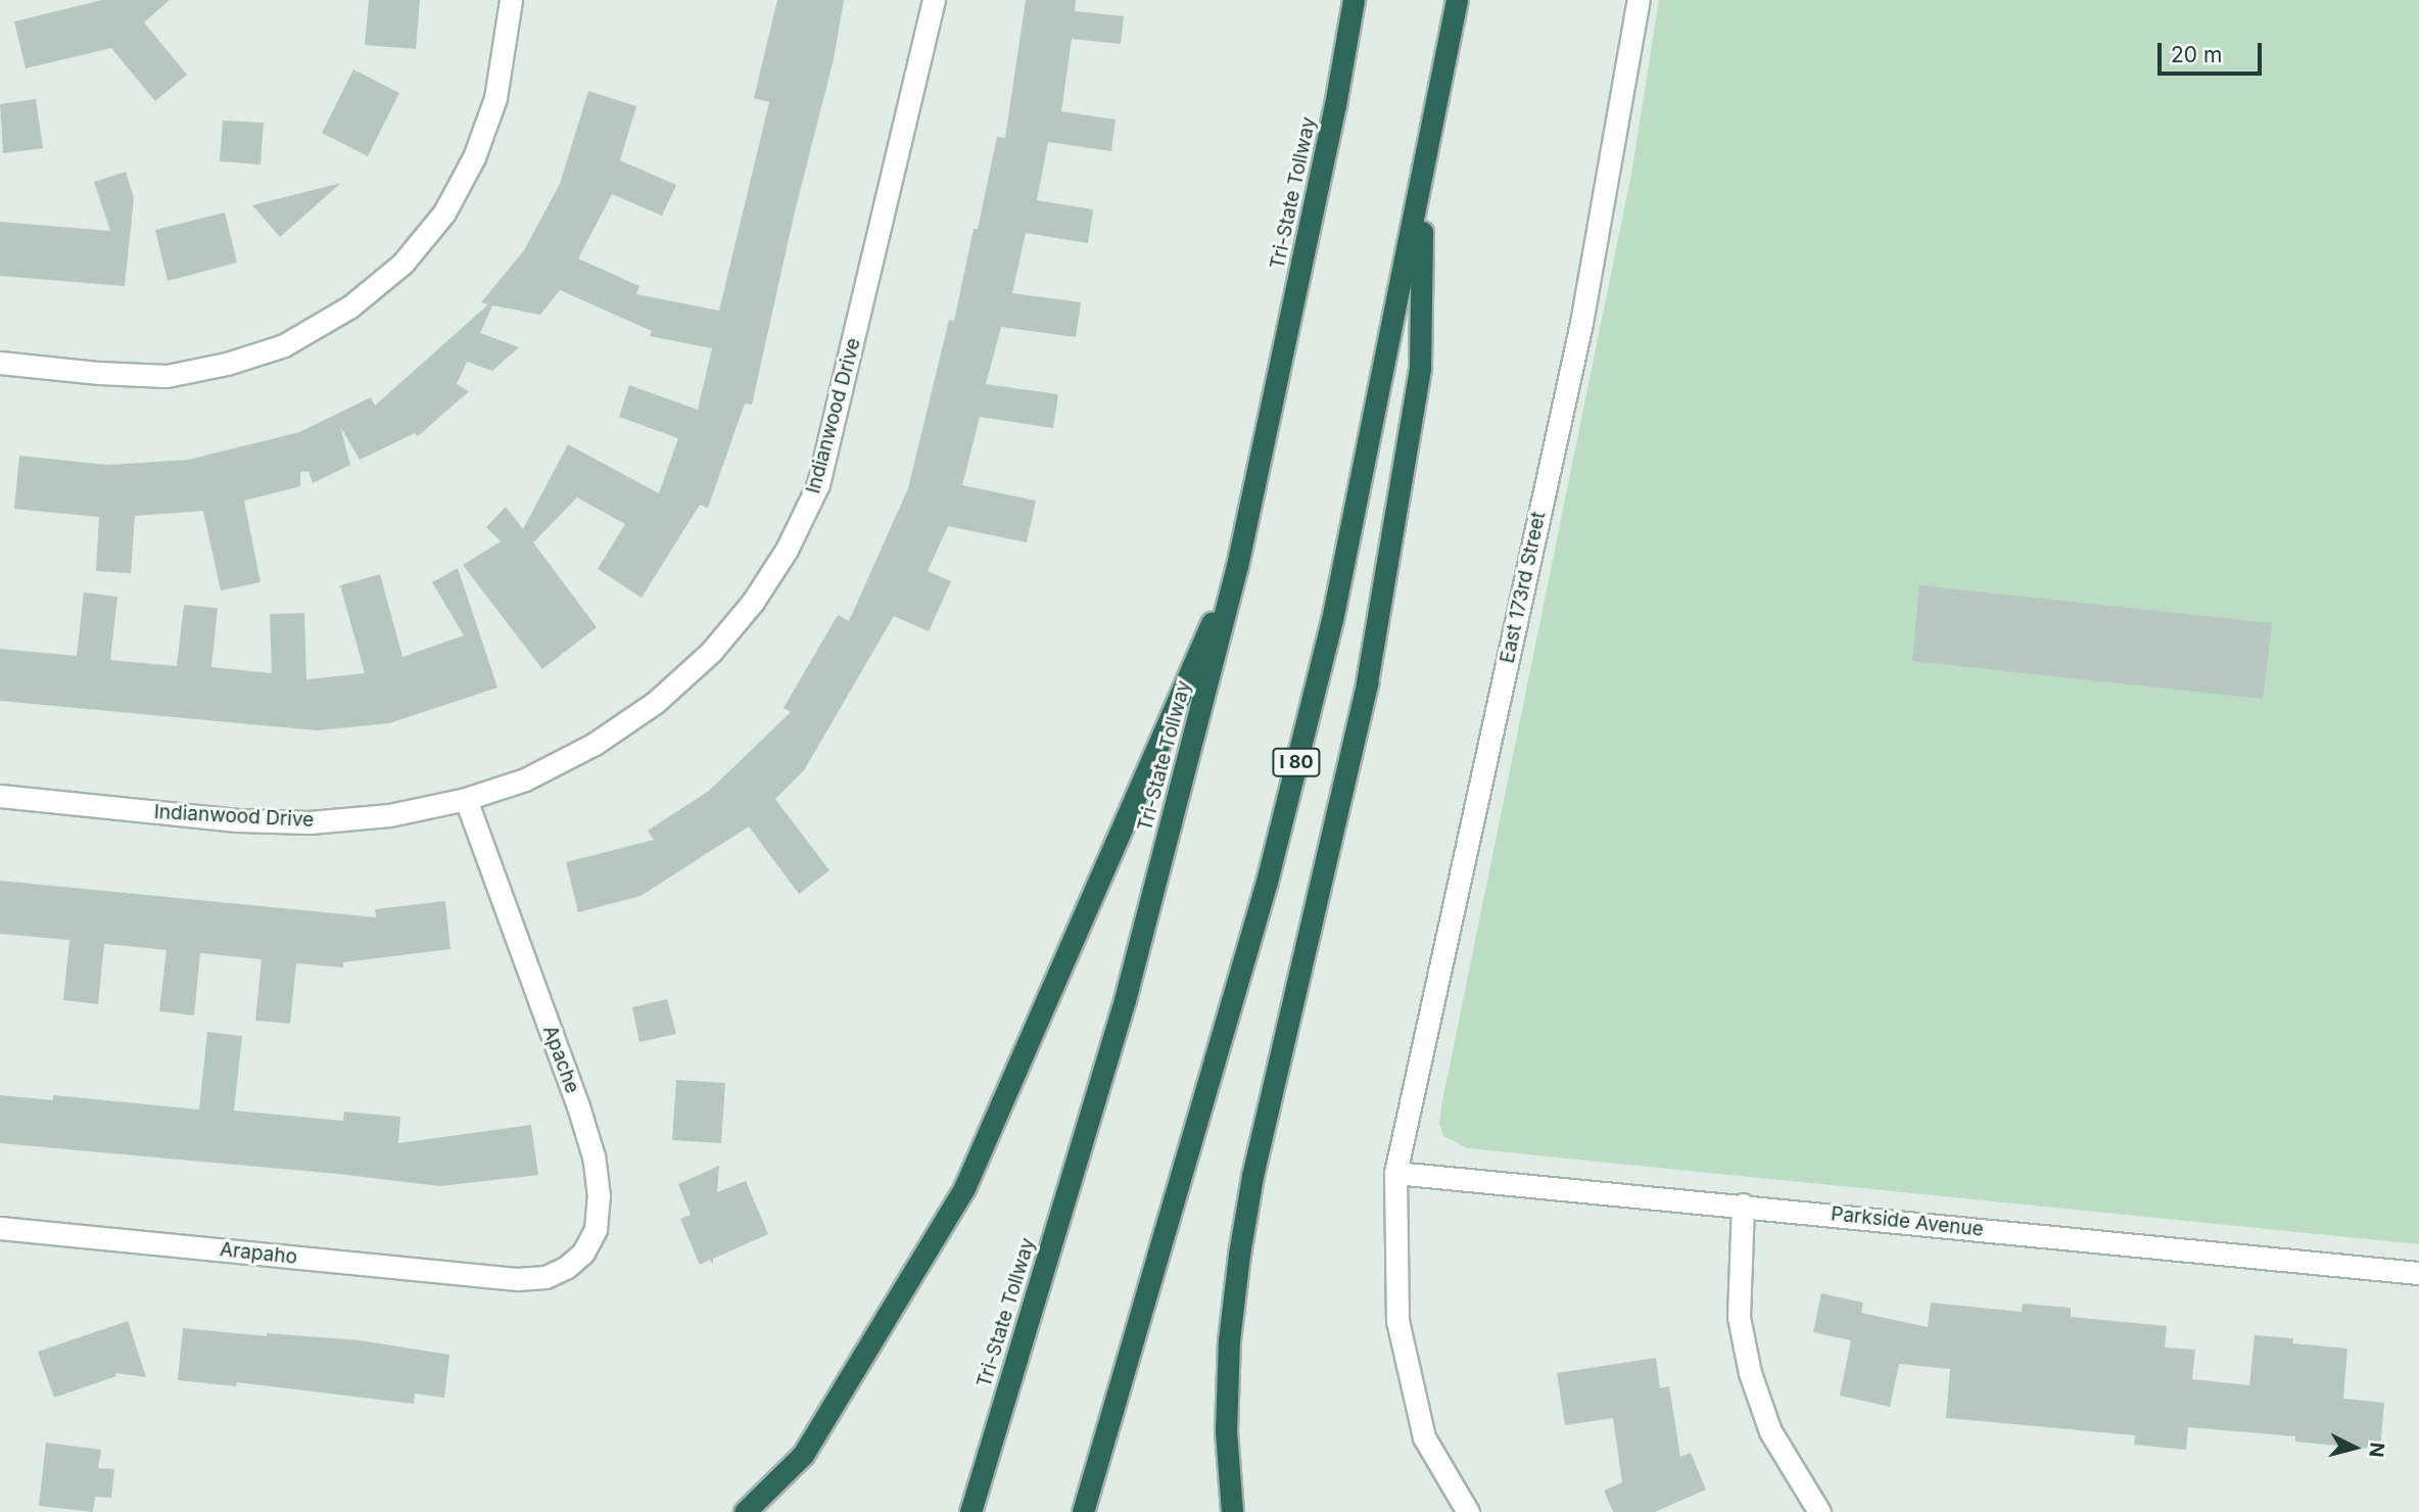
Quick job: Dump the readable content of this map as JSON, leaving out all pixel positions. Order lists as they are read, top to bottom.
{
  "streets": {
    "highway": ["Tri-State Tollway", "I 80"],
    "street": [
      "Indianwood Drive",
      "East 173rd Street",
      "Apache",
      "Parkside Avenue",
      "Arapaho"
    ]
  },
  "crossings": [
    ["Indianwood Drive", "Apache"],
    ["East 173rd Street", "Parkside Avenue"],
    ["Apache", "Arapaho"]
  ],
  "scale_bar": "20 m",
  "north": "right"
}
